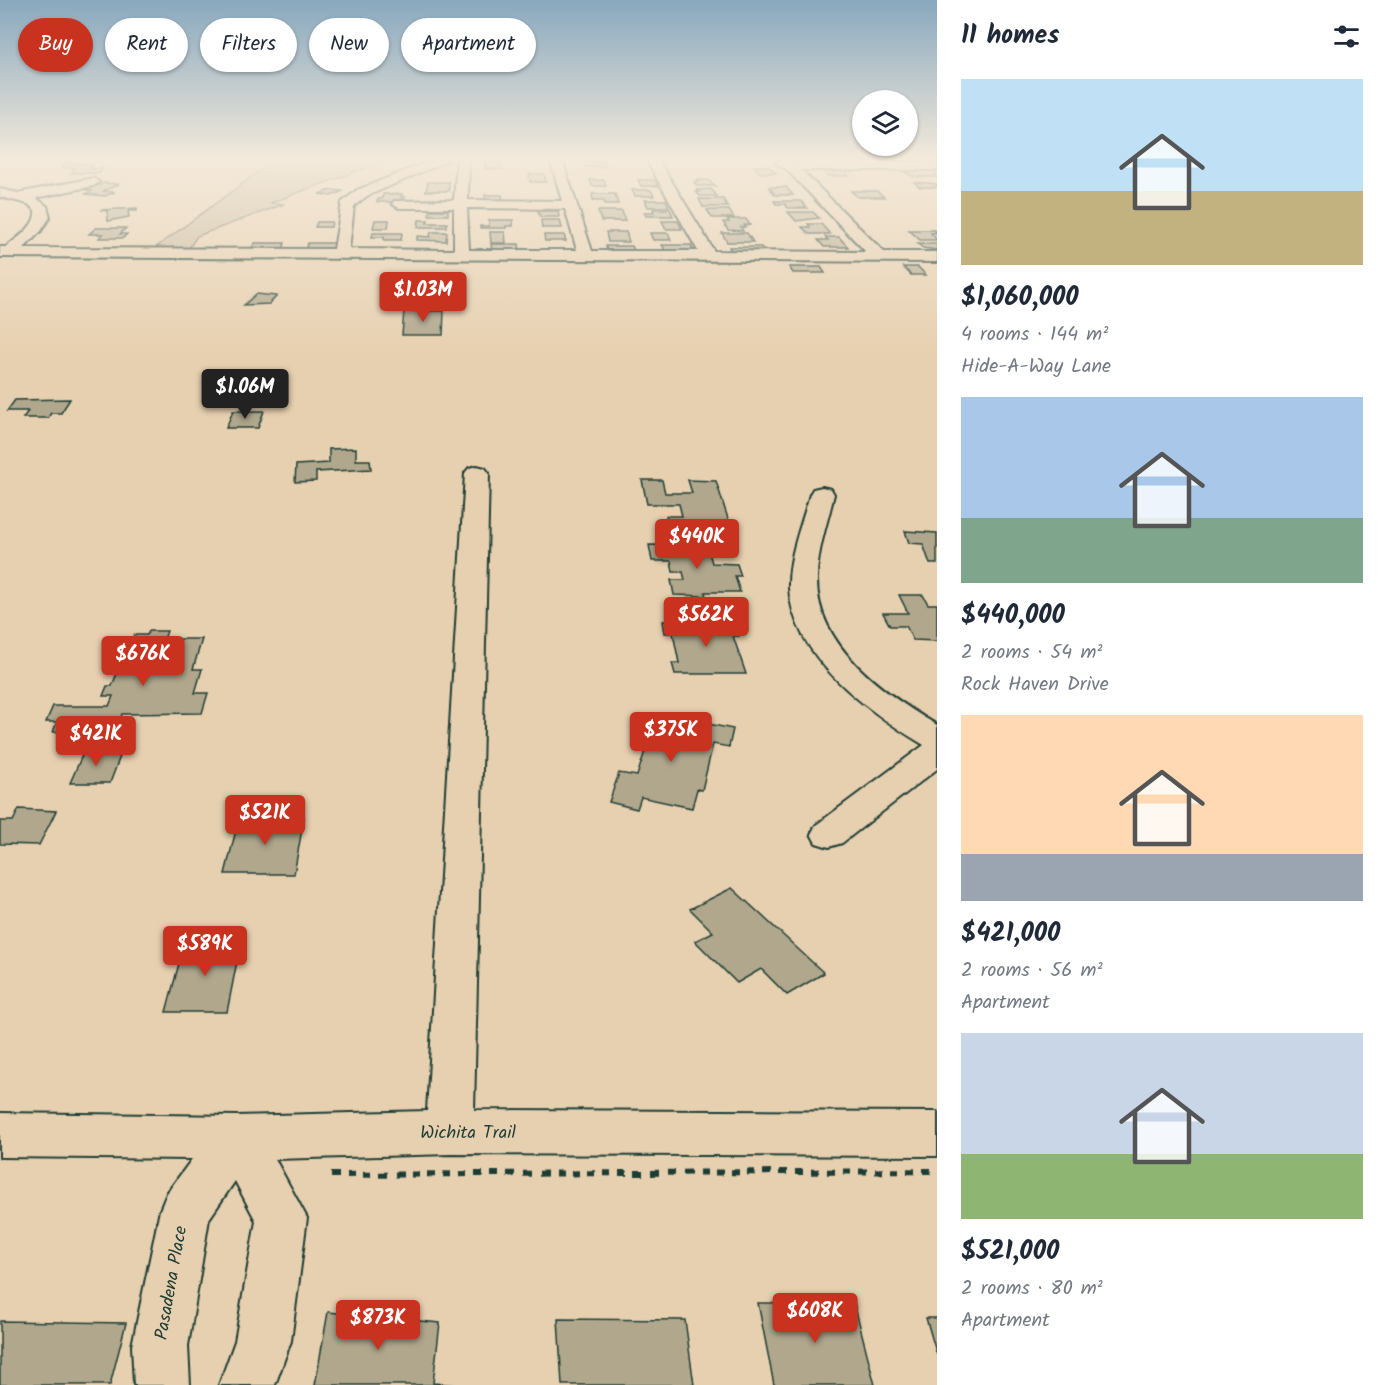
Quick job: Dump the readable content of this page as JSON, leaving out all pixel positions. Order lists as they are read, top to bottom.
{
  "streets": {
    "street": ["Wichita Trail", "Pasadena Place"]
  },
  "crossings": [
    ["Wichita Trail", "Pasadena Place"]
  ],
  "page": {
    "heading": "11 homes",
    "chip": [
      "Buy",
      "Rent",
      "Filters",
      "New",
      "Apartment"
    ],
    "list": [
      {
        "name": "$1,060,000",
        "note": "4 rooms · 144 m² · Hide-A-Way Lane"
      },
      {
        "name": "$440,000",
        "note": "2 rooms · 54 m² · Rock Haven Drive"
      },
      {
        "name": "$421,000",
        "note": "2 rooms · 56 m² · Apartment"
      },
      {
        "name": "$521,000",
        "note": "2 rooms · 80 m² · Apartment"
      }
    ],
    "price": [
      "$1.03M",
      "$1.06M",
      "$440K",
      "$562K",
      "$676K",
      "$375K",
      "$421K",
      "$521K",
      "$589K",
      "$608K",
      "$873K"
    ]
  }
}
